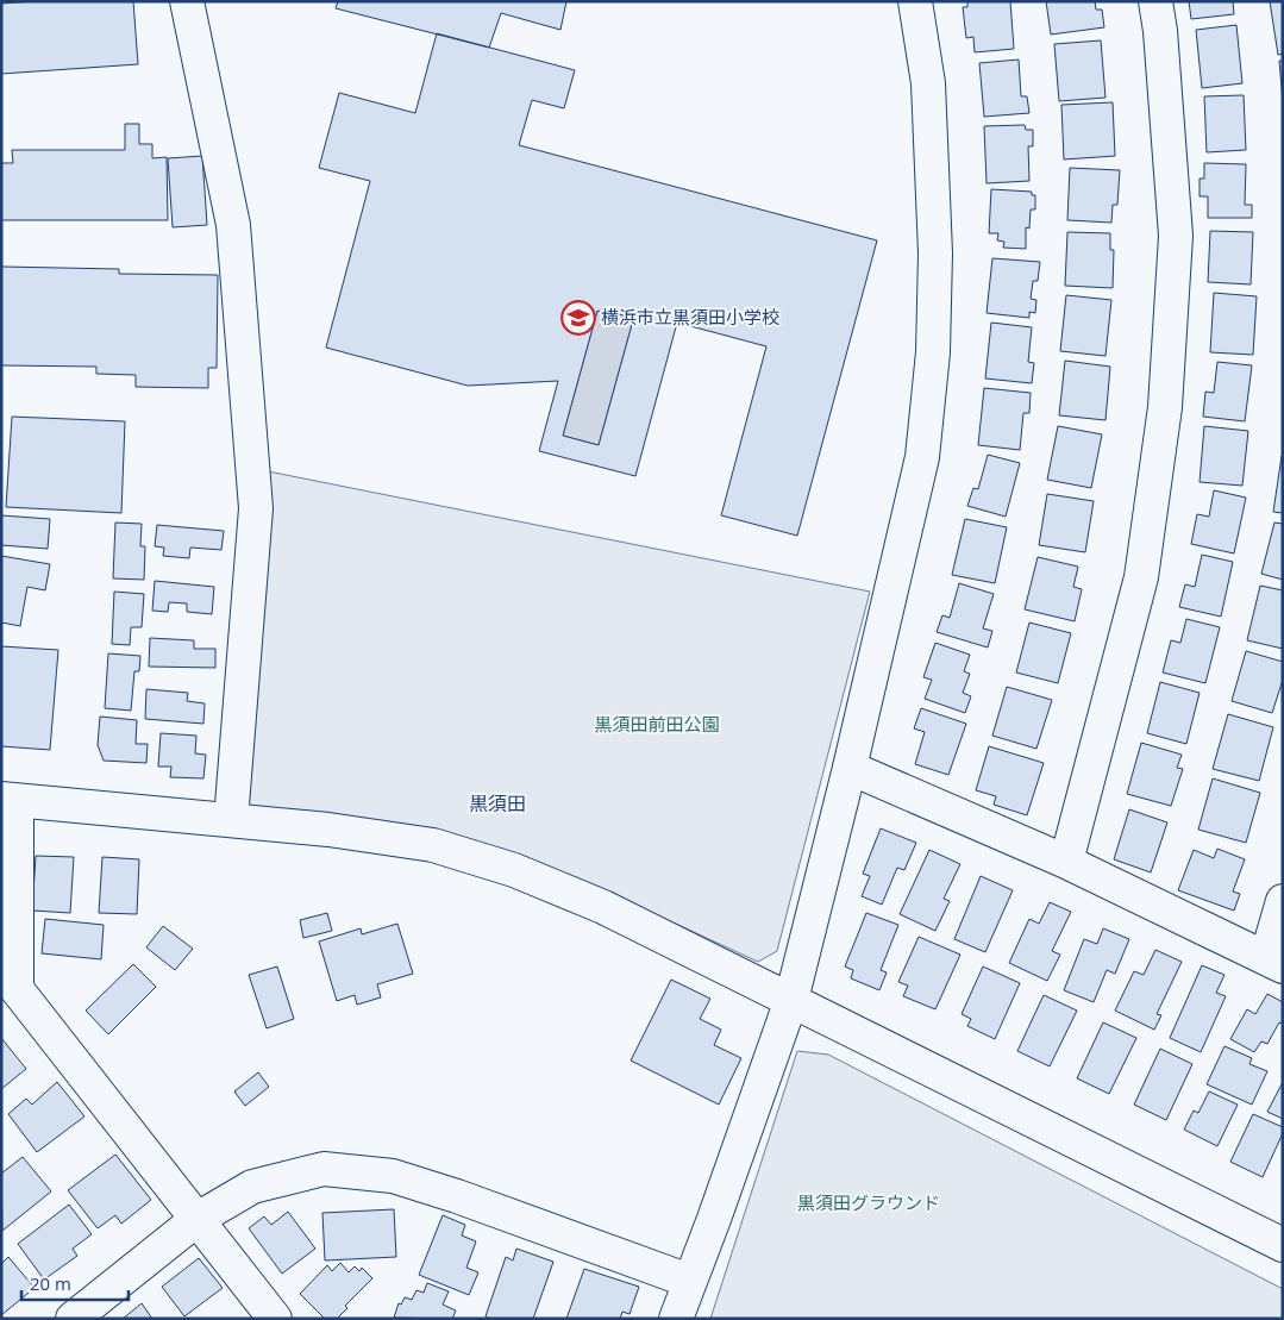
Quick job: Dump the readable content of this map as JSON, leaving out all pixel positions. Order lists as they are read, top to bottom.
{
  "districts": ["黒須田"],
  "parks": ["黒須田前田公園", "黒須田グラウンド"],
  "places": {
    "school or university": ["横浜市立黒須田小学校"]
  },
  "scale_bar": "20 m"
}
